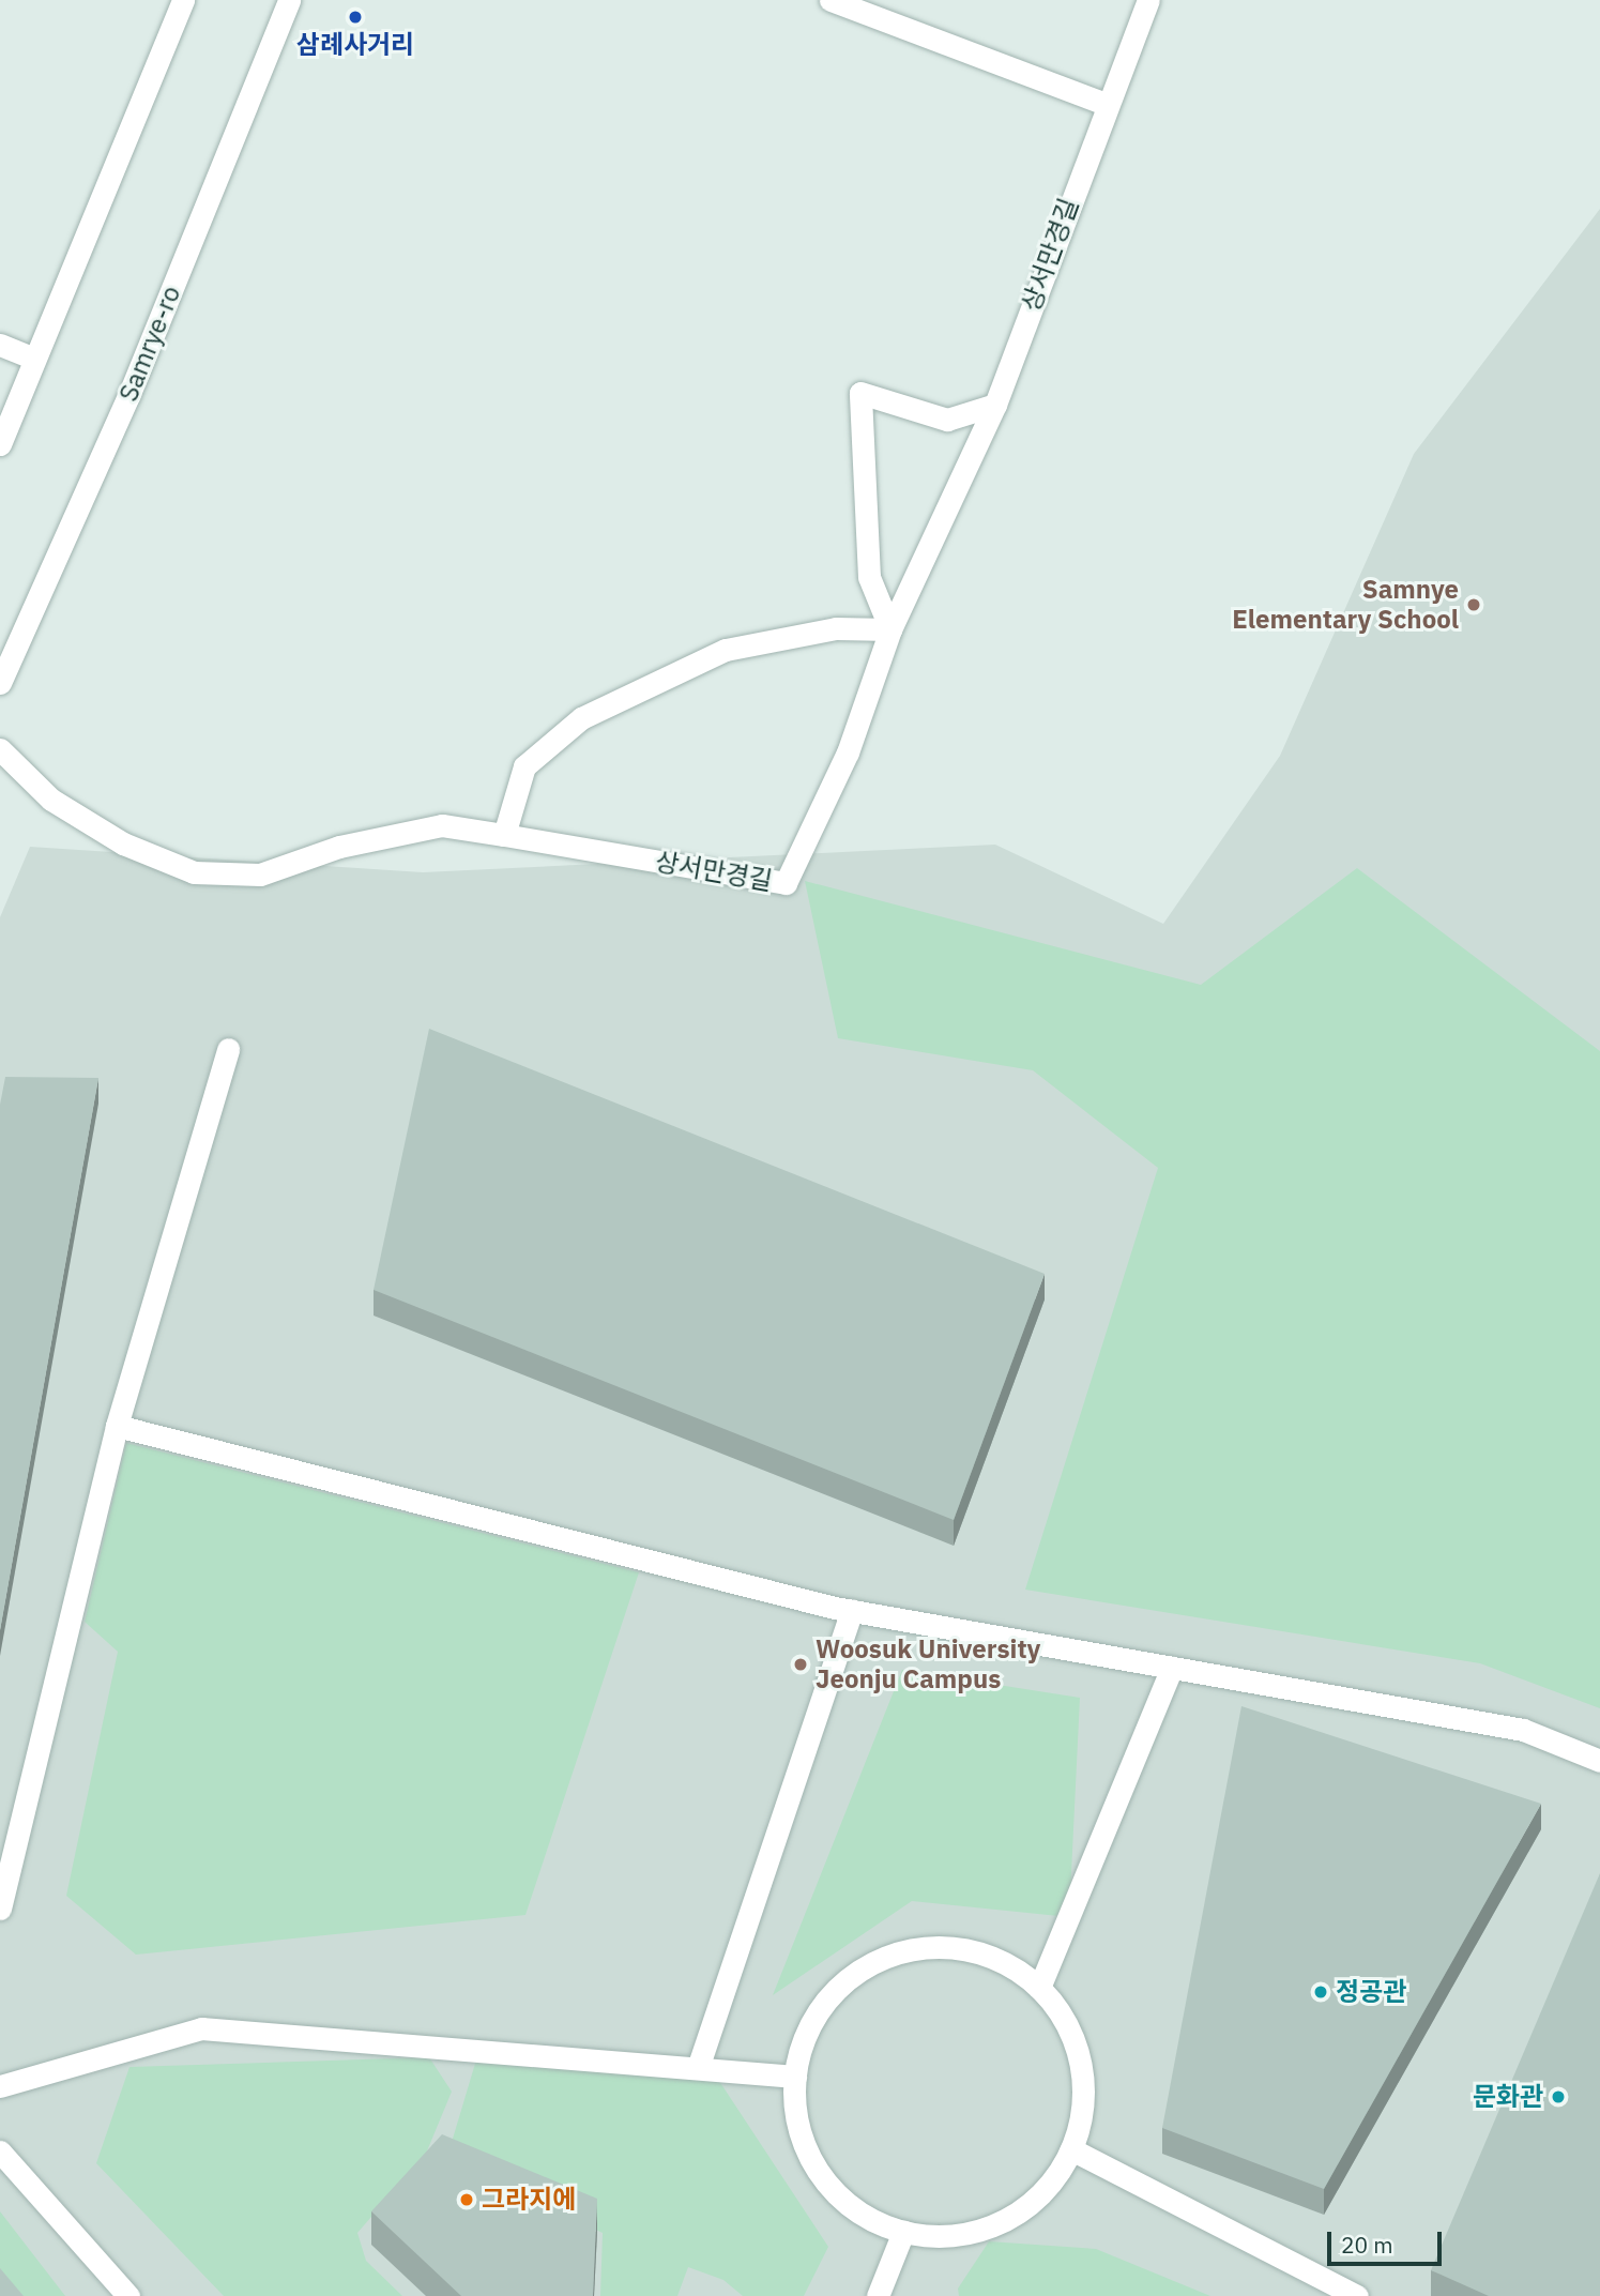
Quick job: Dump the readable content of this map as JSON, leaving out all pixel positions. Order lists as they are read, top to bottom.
{
  "streets": {
    "street": ["상서만경길", "Samrye-ro"]
  },
  "places": [
    "삼례사거리",
    "Samnye Elementary School",
    "Woosuk University Jeonju Campus",
    "정공관",
    "문화관",
    "그라지에"
  ],
  "scale_bar": "20 m"
}
